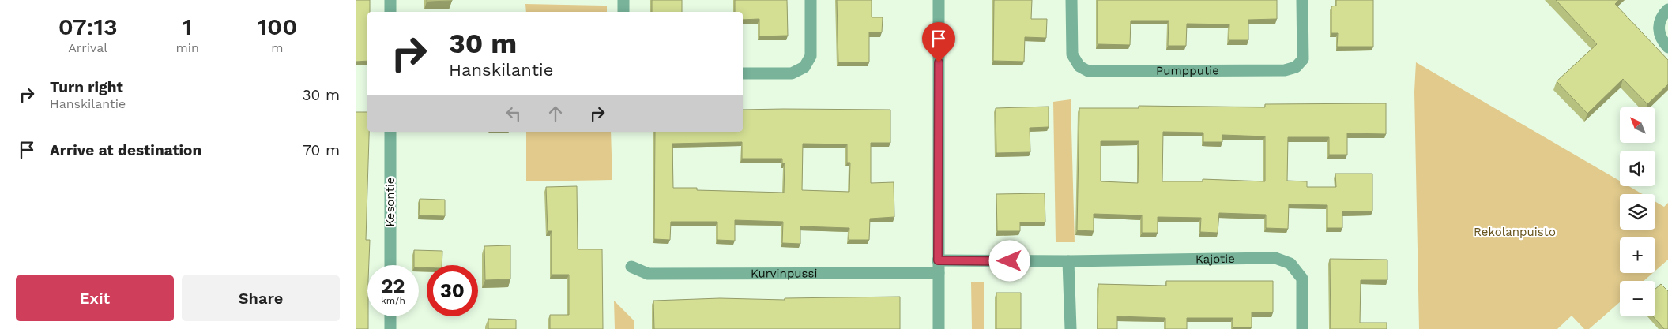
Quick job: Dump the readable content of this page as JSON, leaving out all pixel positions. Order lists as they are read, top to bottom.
{
  "streets": {
    "street": [
      "Pumpputie",
      "Kesontie",
      "Kajotie",
      "Kurvinpussi"
    ]
  },
  "parks": ["Rekolanpuisto"],
  "north": "top left",
  "page": {
    "eta": [
      "07:13",
      "Arrival",
      "1",
      "min",
      "100",
      "m"
    ],
    "turn": ["30 m", "Hanskilantie"],
    "list": [
      {
        "name": "Turn right",
        "note": "Hanskilantie",
        "value": "30 m"
      },
      {
        "name": "Arrive at destination",
        "value": "70 m"
      }
    ],
    "map_buttons": ["+", "−"],
    "speed": "22 km/h",
    "limit": "30",
    "buttons": ["Exit", "Share"]
  }
}
